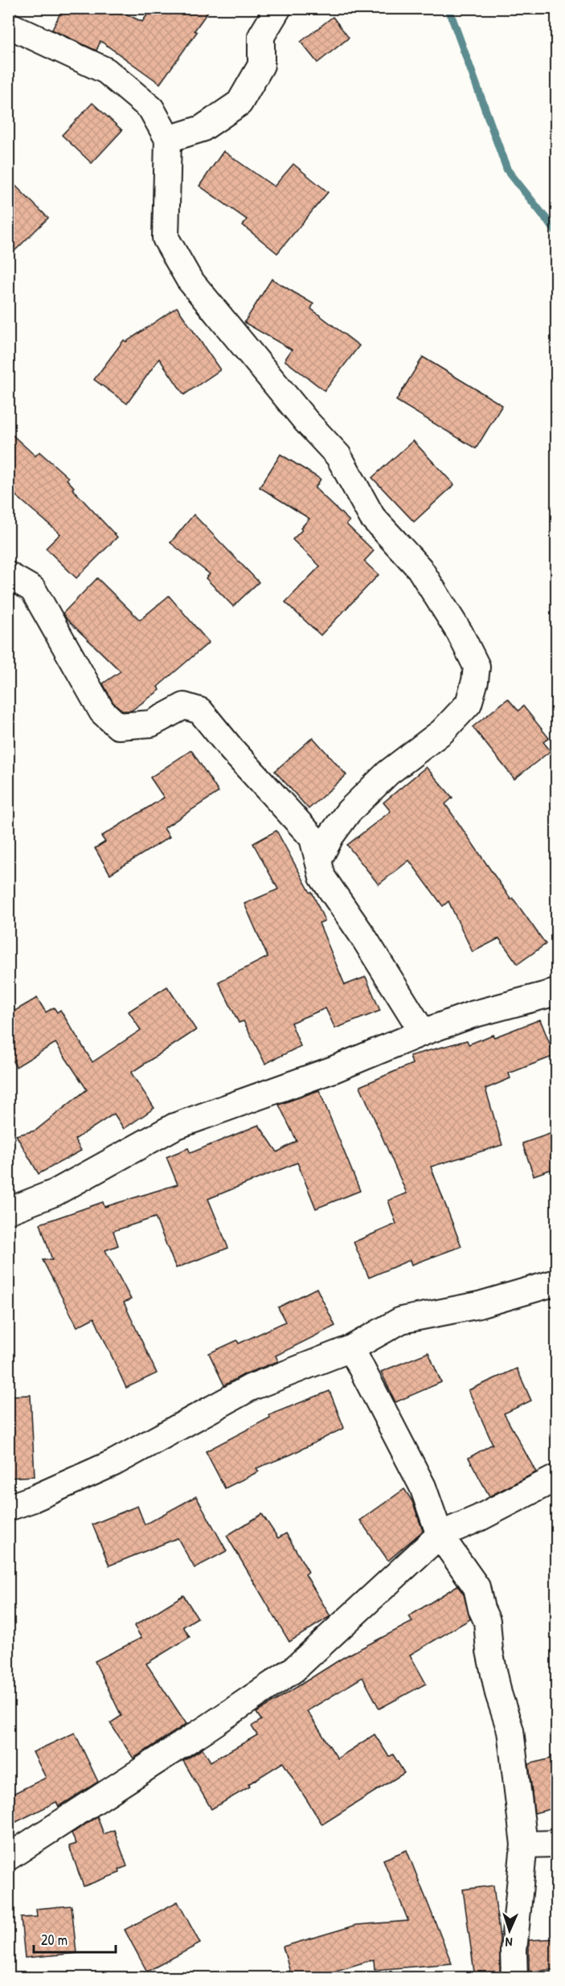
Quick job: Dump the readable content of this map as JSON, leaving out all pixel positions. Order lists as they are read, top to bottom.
{
  "scale_bar": "20 m",
  "north": "bottom"
}
